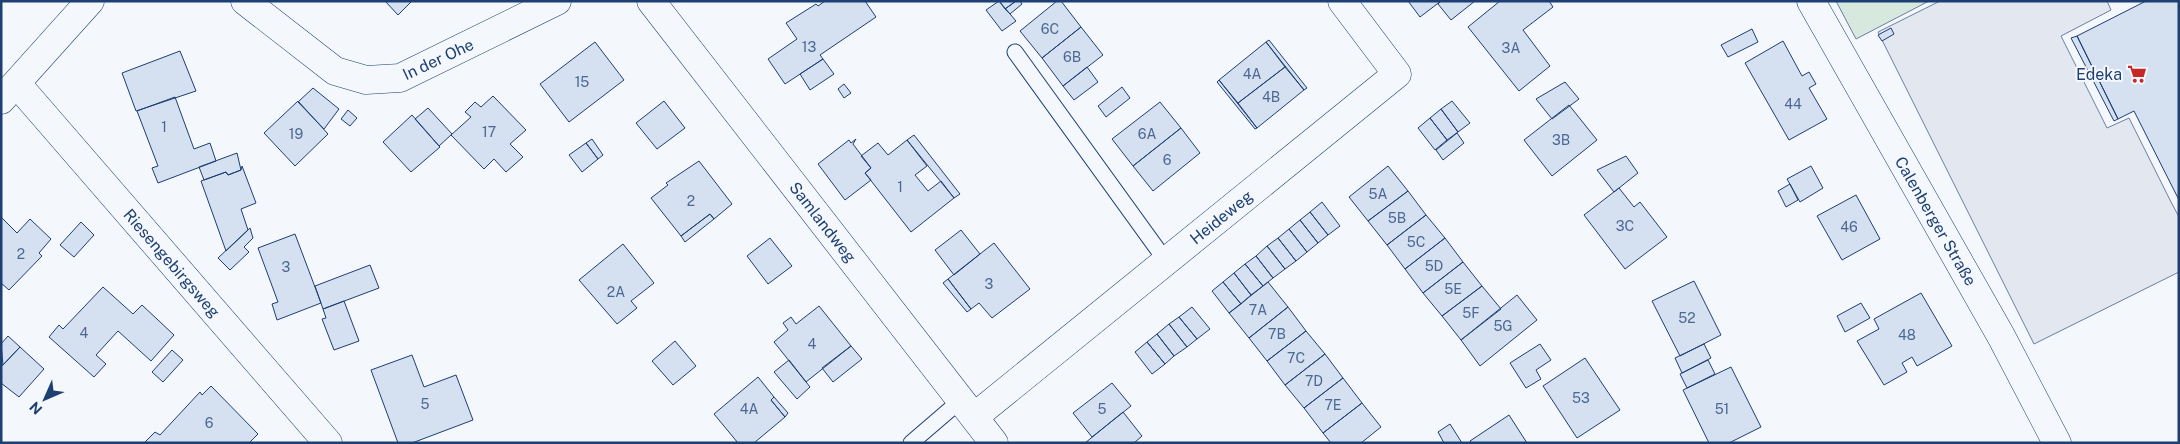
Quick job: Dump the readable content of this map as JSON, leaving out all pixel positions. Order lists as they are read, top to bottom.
{
  "streets": {
    "street": [
      "In der Ohe",
      "Heideweg",
      "Calenberger Straße",
      "Samlandweg",
      "Riesengebirgsweg"
    ]
  },
  "crossings": [
    ["Heideweg", "Samlandweg"]
  ],
  "places": {
    "supermarket": ["Edeka"]
  },
  "house_numbers": [
    "6C",
    "13",
    "3A",
    "6B",
    "4A",
    "15",
    "4B",
    "44",
    "1",
    "17",
    "19",
    "6A",
    "3B",
    "6",
    "1",
    "5A",
    "2",
    "5B",
    "3C",
    "46",
    "5C",
    "2",
    "5D",
    "3",
    "3",
    "5E",
    "2A",
    "7A",
    "5F",
    "52",
    "5G",
    "4",
    "7B",
    "48",
    "4",
    "7C",
    "7D",
    "53",
    "5",
    "7E",
    "4A",
    "5",
    "51",
    "6"
  ],
  "north": "bottom left"
}
